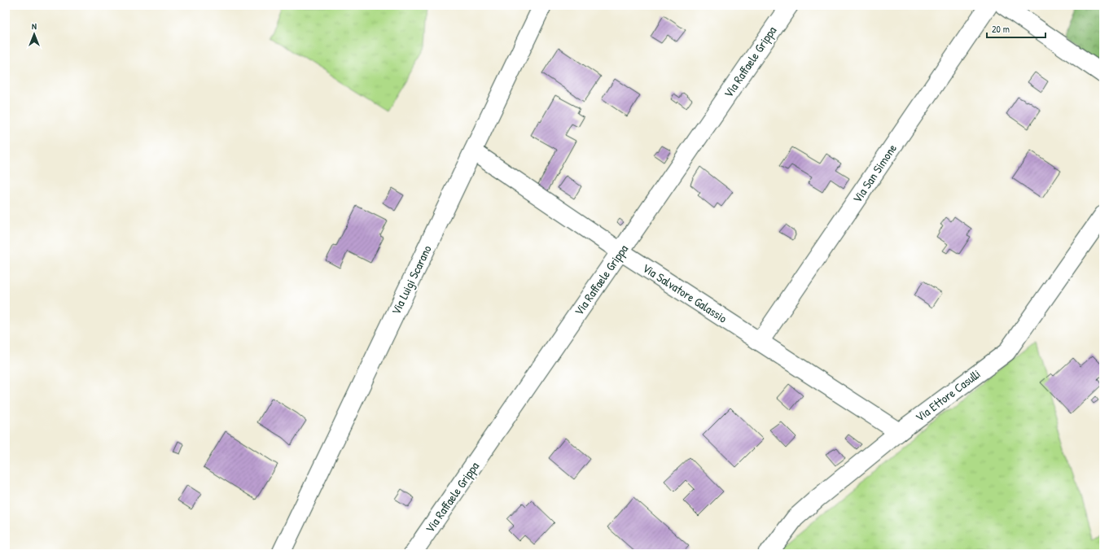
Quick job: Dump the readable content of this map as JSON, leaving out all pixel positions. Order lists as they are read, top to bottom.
{
  "streets": {
    "street": [
      "Via Raffaele Grippa",
      "Via San Simone",
      "Via Luigi Scarano",
      "Via Salvatore Galassio",
      "Via Ettore Casulli"
    ]
  },
  "crossings": [
    ["Via Raffaele Grippa", "Via Salvatore Galassio"],
    ["Via San Simone", "Via Salvatore Galassio"],
    ["Via Luigi Scarano", "Via Salvatore Galassio"],
    ["Via Salvatore Galassio", "Via Ettore Casulli"]
  ],
  "scale_bar": "20 m",
  "north": "top"
}
